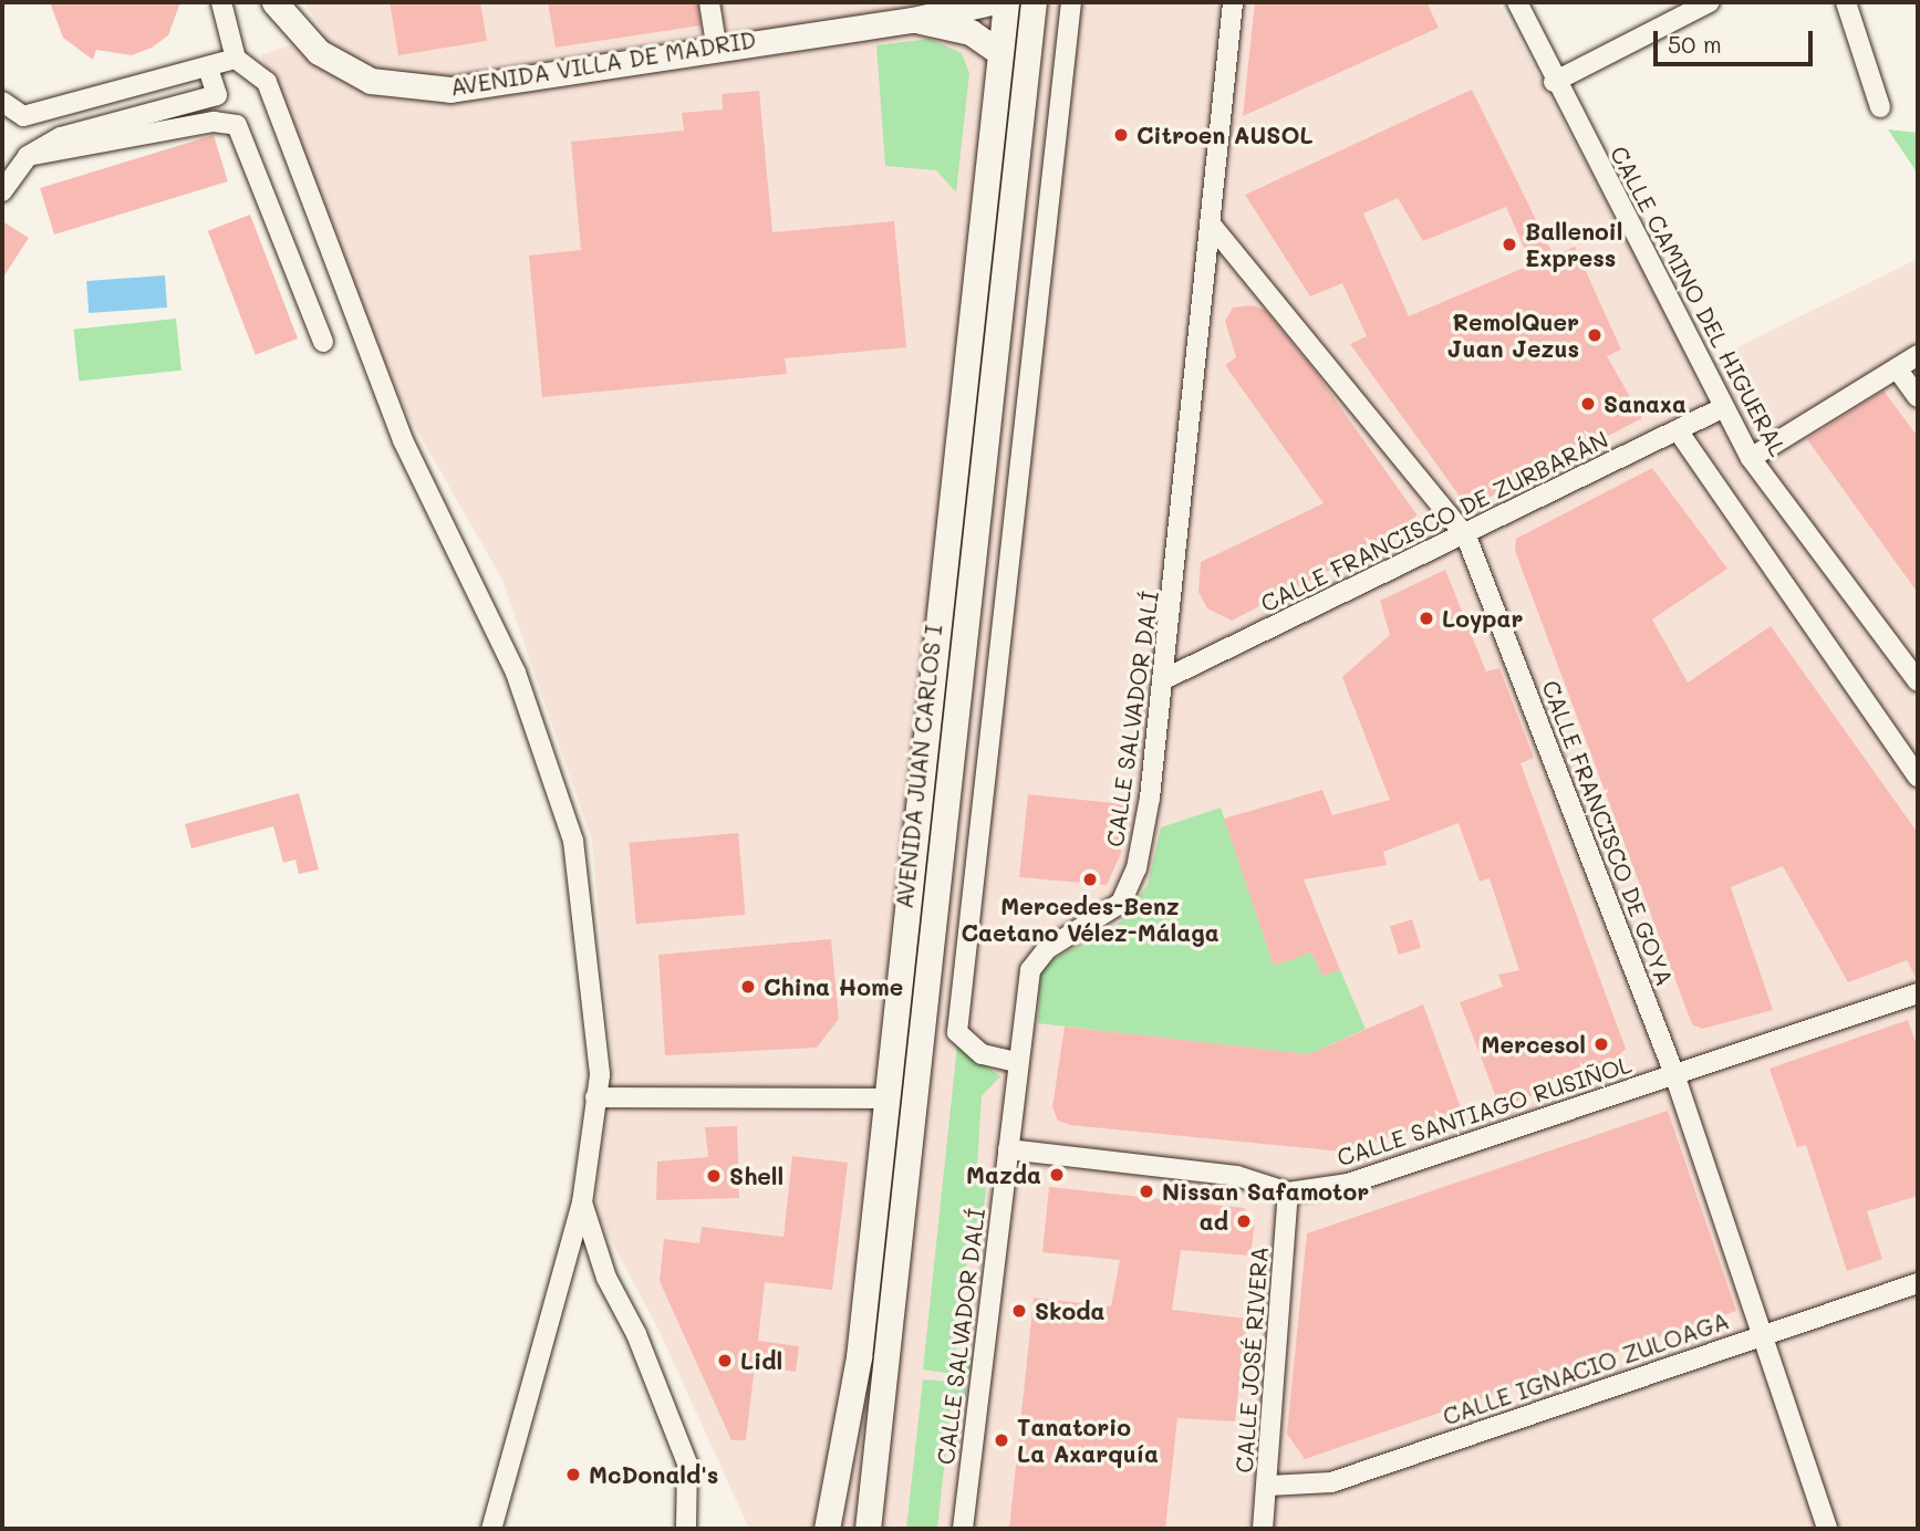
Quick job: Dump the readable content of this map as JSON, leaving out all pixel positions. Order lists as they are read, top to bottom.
{
  "streets": {
    "street": [
      "AVENIDA VILLA DE MADRID",
      "CALLE CAMINO DEL HIGUERAL",
      "CALLE FRANCISCO DE ZURBARÁN",
      "CALLE SALVADOR DALÍ",
      "AVENIDA JUAN CARLOS I",
      "CALLE FRANCISCO DE GOYA",
      "CALLE SANTIAGO RUSIÑOL",
      "CALLE JOSÉ RIVERA",
      "CALLE IGNACIO ZULOAGA"
    ]
  },
  "crossings": [
    ["CALLE CAMINO DEL HIGUERAL", "CALLE FRANCISCO DE ZURBARÁN"],
    ["CALLE FRANCISCO DE ZURBARÁN", "CALLE SALVADOR DALÍ"],
    ["CALLE FRANCISCO DE ZURBARÁN", "CALLE FRANCISCO DE GOYA"],
    ["CALLE SALVADOR DALÍ", "CALLE FRANCISCO DE GOYA"],
    ["CALLE SALVADOR DALÍ", "CALLE SANTIAGO RUSIÑOL"],
    ["CALLE FRANCISCO DE GOYA", "CALLE SANTIAGO RUSIÑOL"],
    ["CALLE FRANCISCO DE GOYA", "CALLE IGNACIO ZULOAGA"],
    ["CALLE SANTIAGO RUSIÑOL", "CALLE JOSÉ RIVERA"],
    ["CALLE JOSÉ RIVERA", "CALLE IGNACIO ZULOAGA"]
  ],
  "places": [
    "Citroen AUSOL",
    "Ballenoil Express",
    "RemolQuer Juan Jezus",
    "Sanaxa",
    "Loypar",
    "Mercedes-Benz Caetano Vélez-Málaga",
    "China Home",
    "Mercesol",
    "Mazda",
    "Shell",
    "Nissan Safamotor",
    "ad",
    "Skoda",
    "Lidl",
    "Tanatorio La Axarquía",
    "McDonald's"
  ],
  "scale_bar": "50 m"
}
